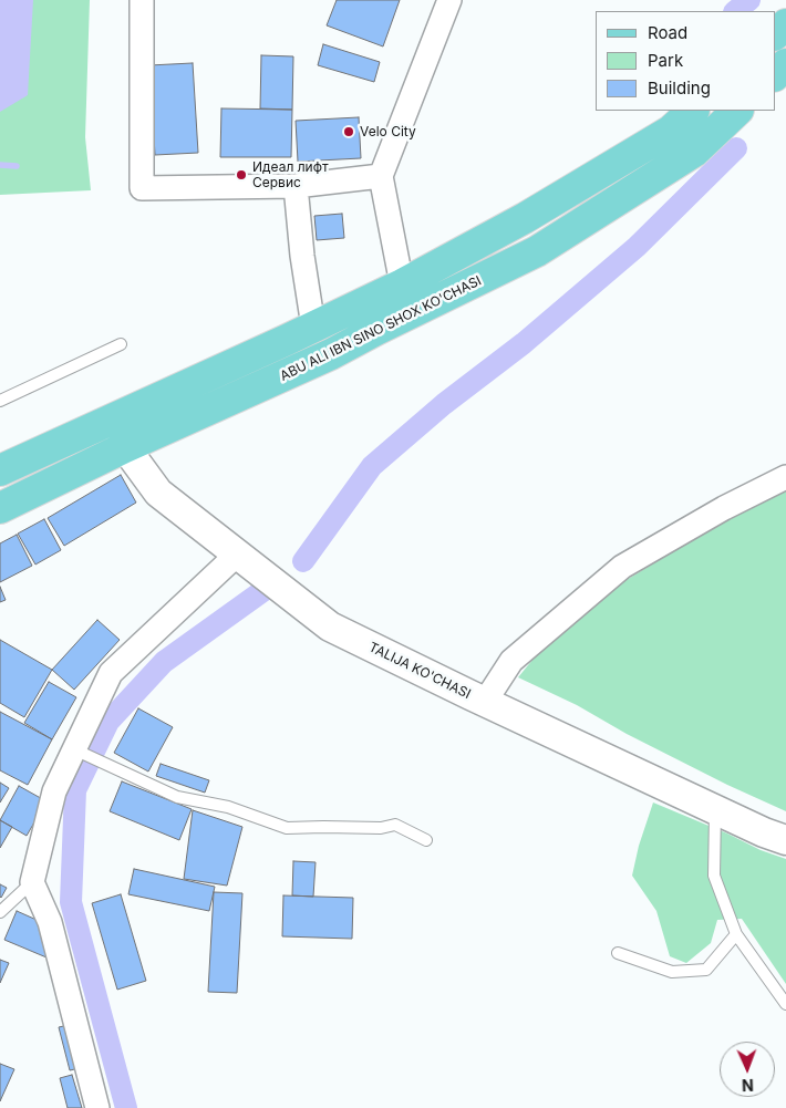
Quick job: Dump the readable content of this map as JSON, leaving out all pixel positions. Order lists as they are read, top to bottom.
{
  "streets": {
    "main road": ["ABU ALI IBN SINO SHOX KO'CHASI"],
    "street": ["TALIJA KO'CHASI"]
  },
  "crossings": [
    ["ABU ALI IBN SINO SHOX KO'CHASI", "TALIJA KO'CHASI"]
  ],
  "places": ["Velo City", "Идеал лифт Сервис"],
  "legend": ["Road", "Park", "Building"],
  "north": "bottom"
}
